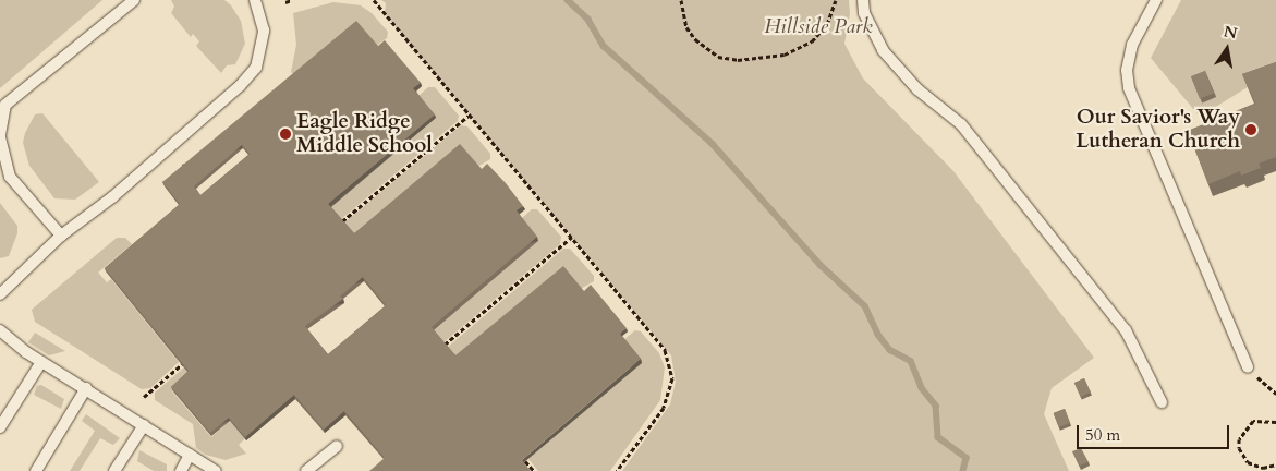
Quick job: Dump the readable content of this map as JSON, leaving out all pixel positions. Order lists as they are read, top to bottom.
{
  "parks": ["Hillside Park"],
  "places": ["Our Savior's Way Lutheran Church", "Eagle Ridge Middle School"],
  "scale_bar": "50 m",
  "north": "top"
}
